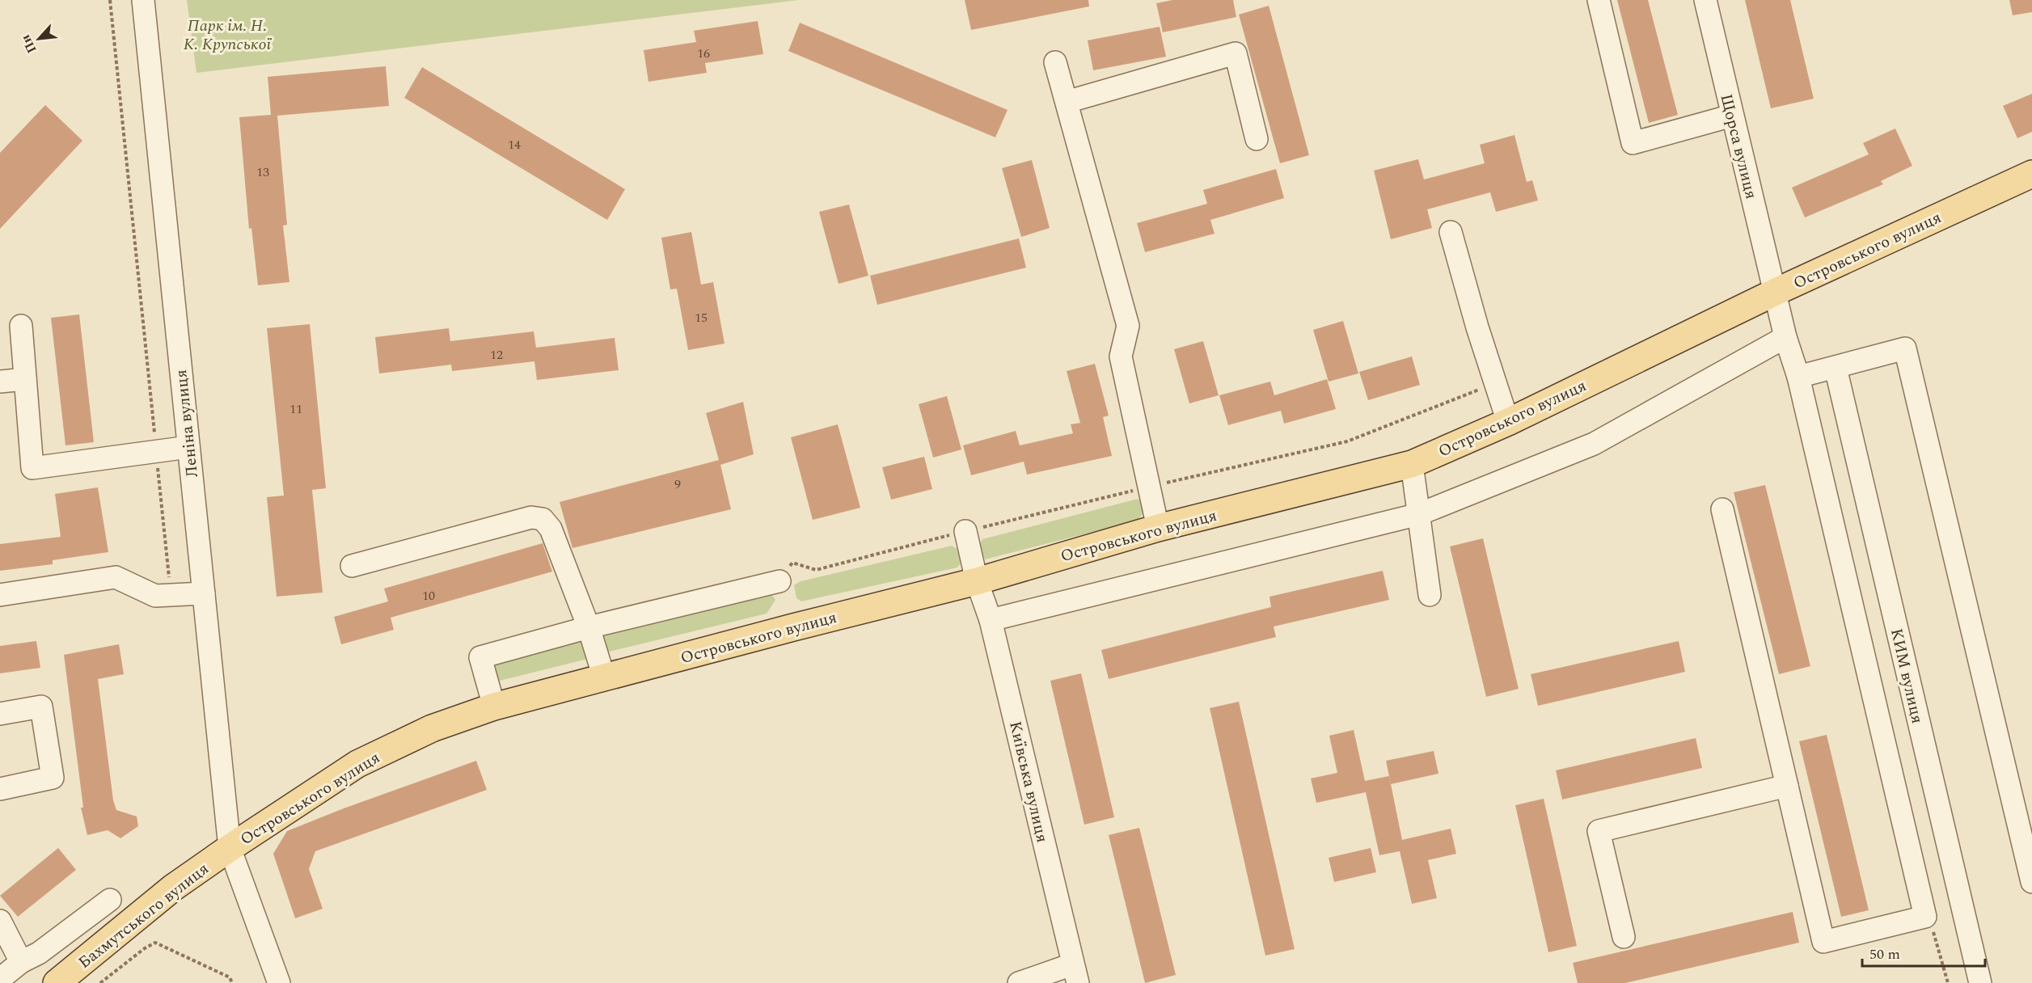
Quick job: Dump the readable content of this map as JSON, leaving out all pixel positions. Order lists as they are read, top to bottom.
{
  "streets": {
    "main road": ["Островського вулиця", "Бахмутського вулиця"],
    "street": [
      "Щорса вулиця",
      "Леніна вулиця",
      "КИМ вулиця",
      "Київська вулиця"
    ]
  },
  "crossings": [
    ["Щорса вулиця", "Островського вулиця"],
    ["Островського вулиця", "Леніна вулиця"],
    ["Островського вулиця", "Київська вулиця"],
    ["Островського вулиця", "Бахмутського вулиця"],
    ["Леніна вулиця", "Бахмутського вулиця"]
  ],
  "parks": ["Парк ім. Н. К. Крупської"],
  "house_numbers": [
    "16",
    "14",
    "13",
    "15",
    "12",
    "11",
    "9",
    "10"
  ],
  "scale_bar": "50 m",
  "north": "bottom left"
}
